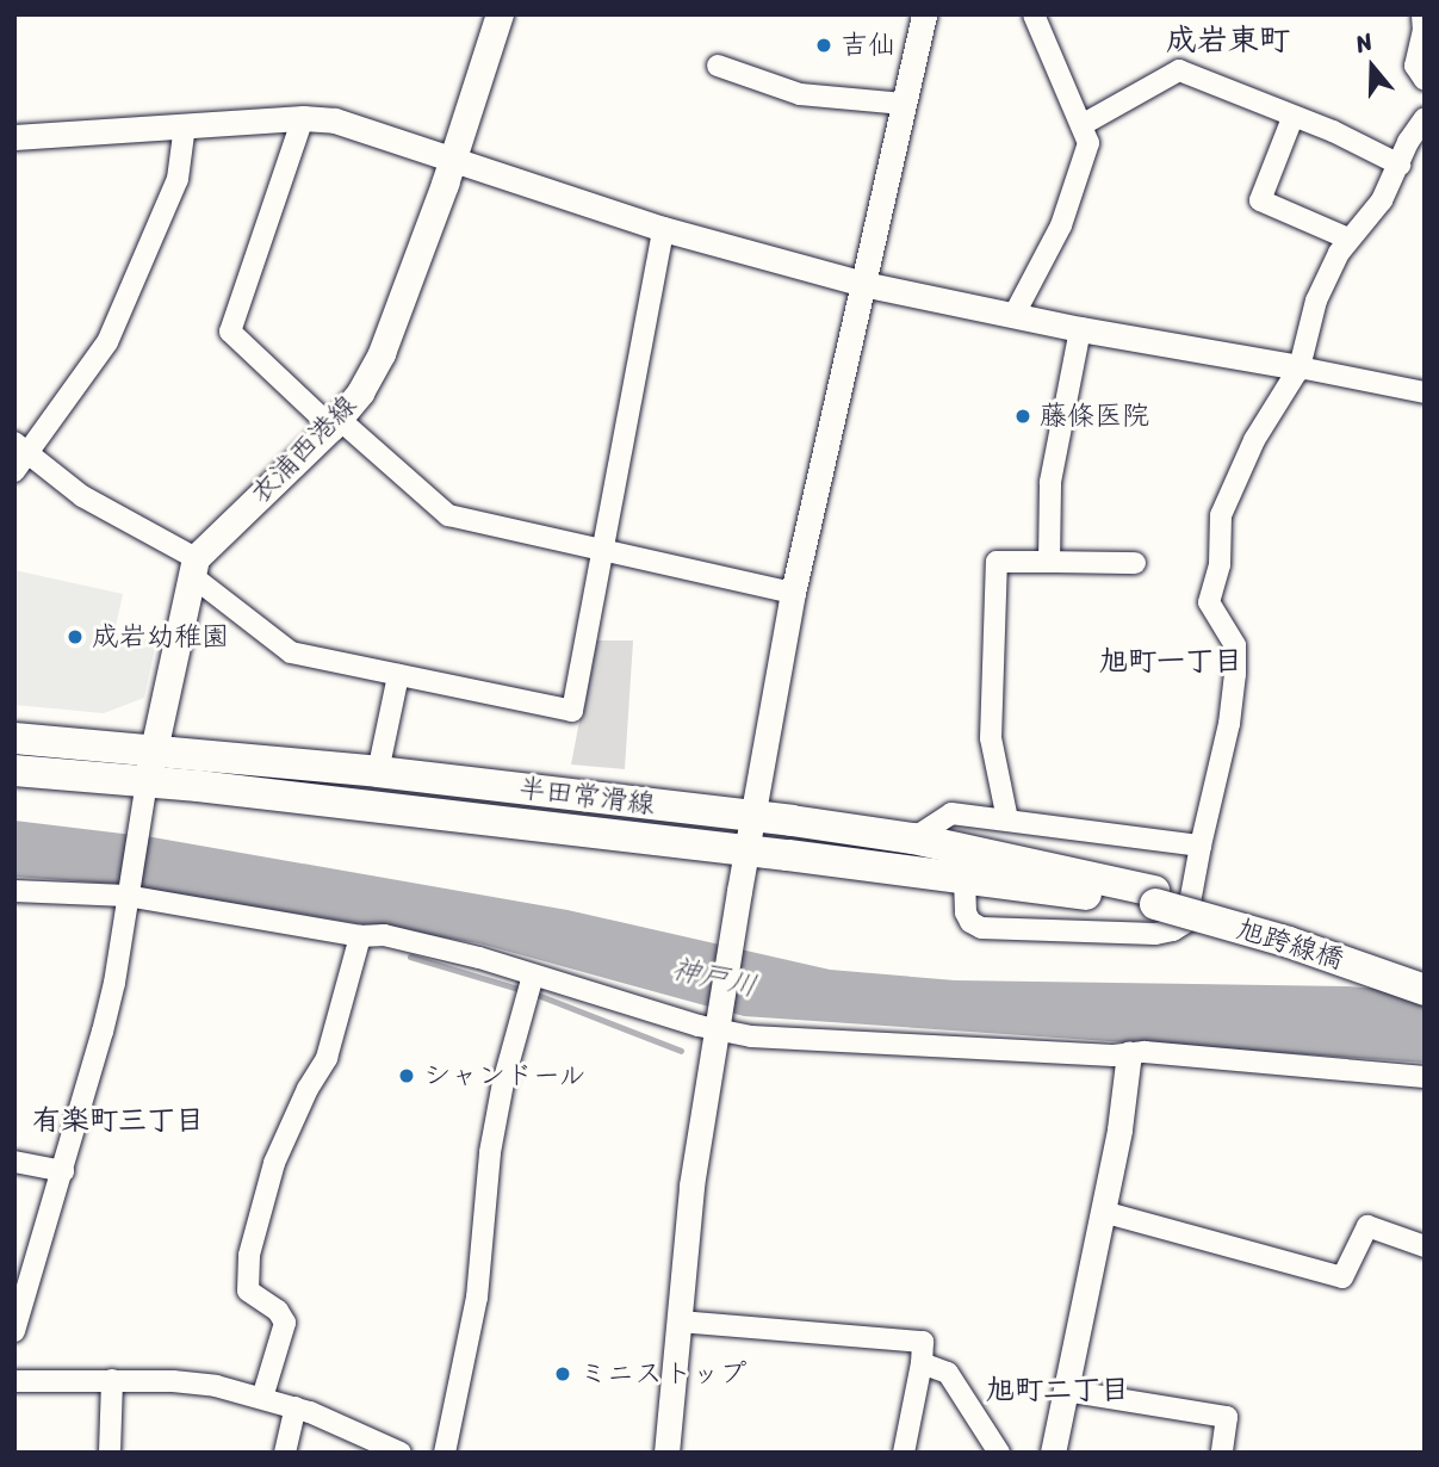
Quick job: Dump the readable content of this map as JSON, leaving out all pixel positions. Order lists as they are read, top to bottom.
{
  "streets": {
    "main road": ["衣浦西港線", "半田常滑線", "旭跨線橋"]
  },
  "crossings": [
    ["半田常滑線", "旭跨線橋"]
  ],
  "districts": [
    "成岩東町",
    "旭町一丁目",
    "有楽町三丁目",
    "旭町二丁目"
  ],
  "water": ["神戸川"],
  "places": [
    "吉仙",
    "藤條医院",
    "成岩幼稚園",
    "シャンドール",
    "ミニストップ"
  ],
  "north": "top"
}
